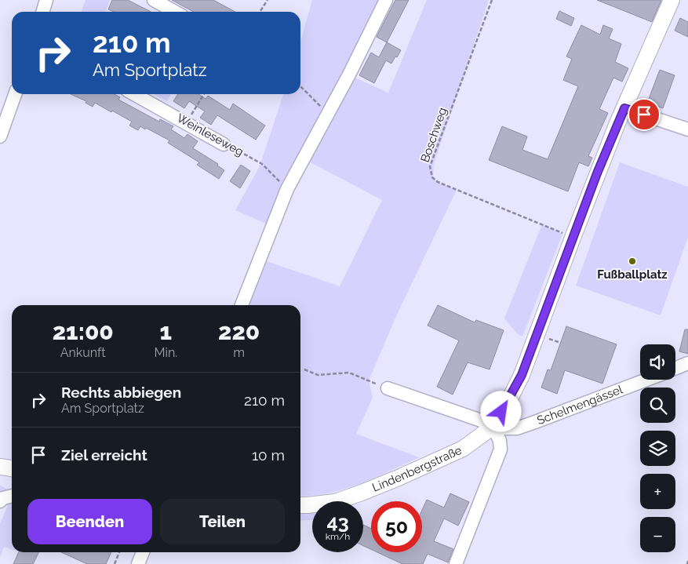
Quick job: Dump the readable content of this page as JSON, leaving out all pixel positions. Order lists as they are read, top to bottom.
{
  "streets": {
    "main road": ["Lindenbergstraße"],
    "street": ["Weinleseweg", "Schelmengässel"],
    "path": ["Boschweg"]
  },
  "crossings": [
    ["Boschweg", "Lindenbergstraße"],
    ["Schelmengässel", "Lindenbergstraße"]
  ],
  "places": ["Fußballplatz"],
  "page": {
    "turn": ["210 m", "Am Sportplatz"],
    "eta": [
      "21:00",
      "Ankunft",
      "1",
      "Min.",
      "220",
      "m"
    ],
    "map_buttons": ["+", "−"],
    "list": [
      {
        "name": "Rechts abbiegen",
        "note": "Am Sportplatz",
        "value": "210 m"
      },
      {
        "name": "Ziel erreicht",
        "value": "10 m"
      }
    ],
    "buttons": ["Beenden", "Teilen"],
    "speed": "43 km/h",
    "limit": "50"
  }
}
